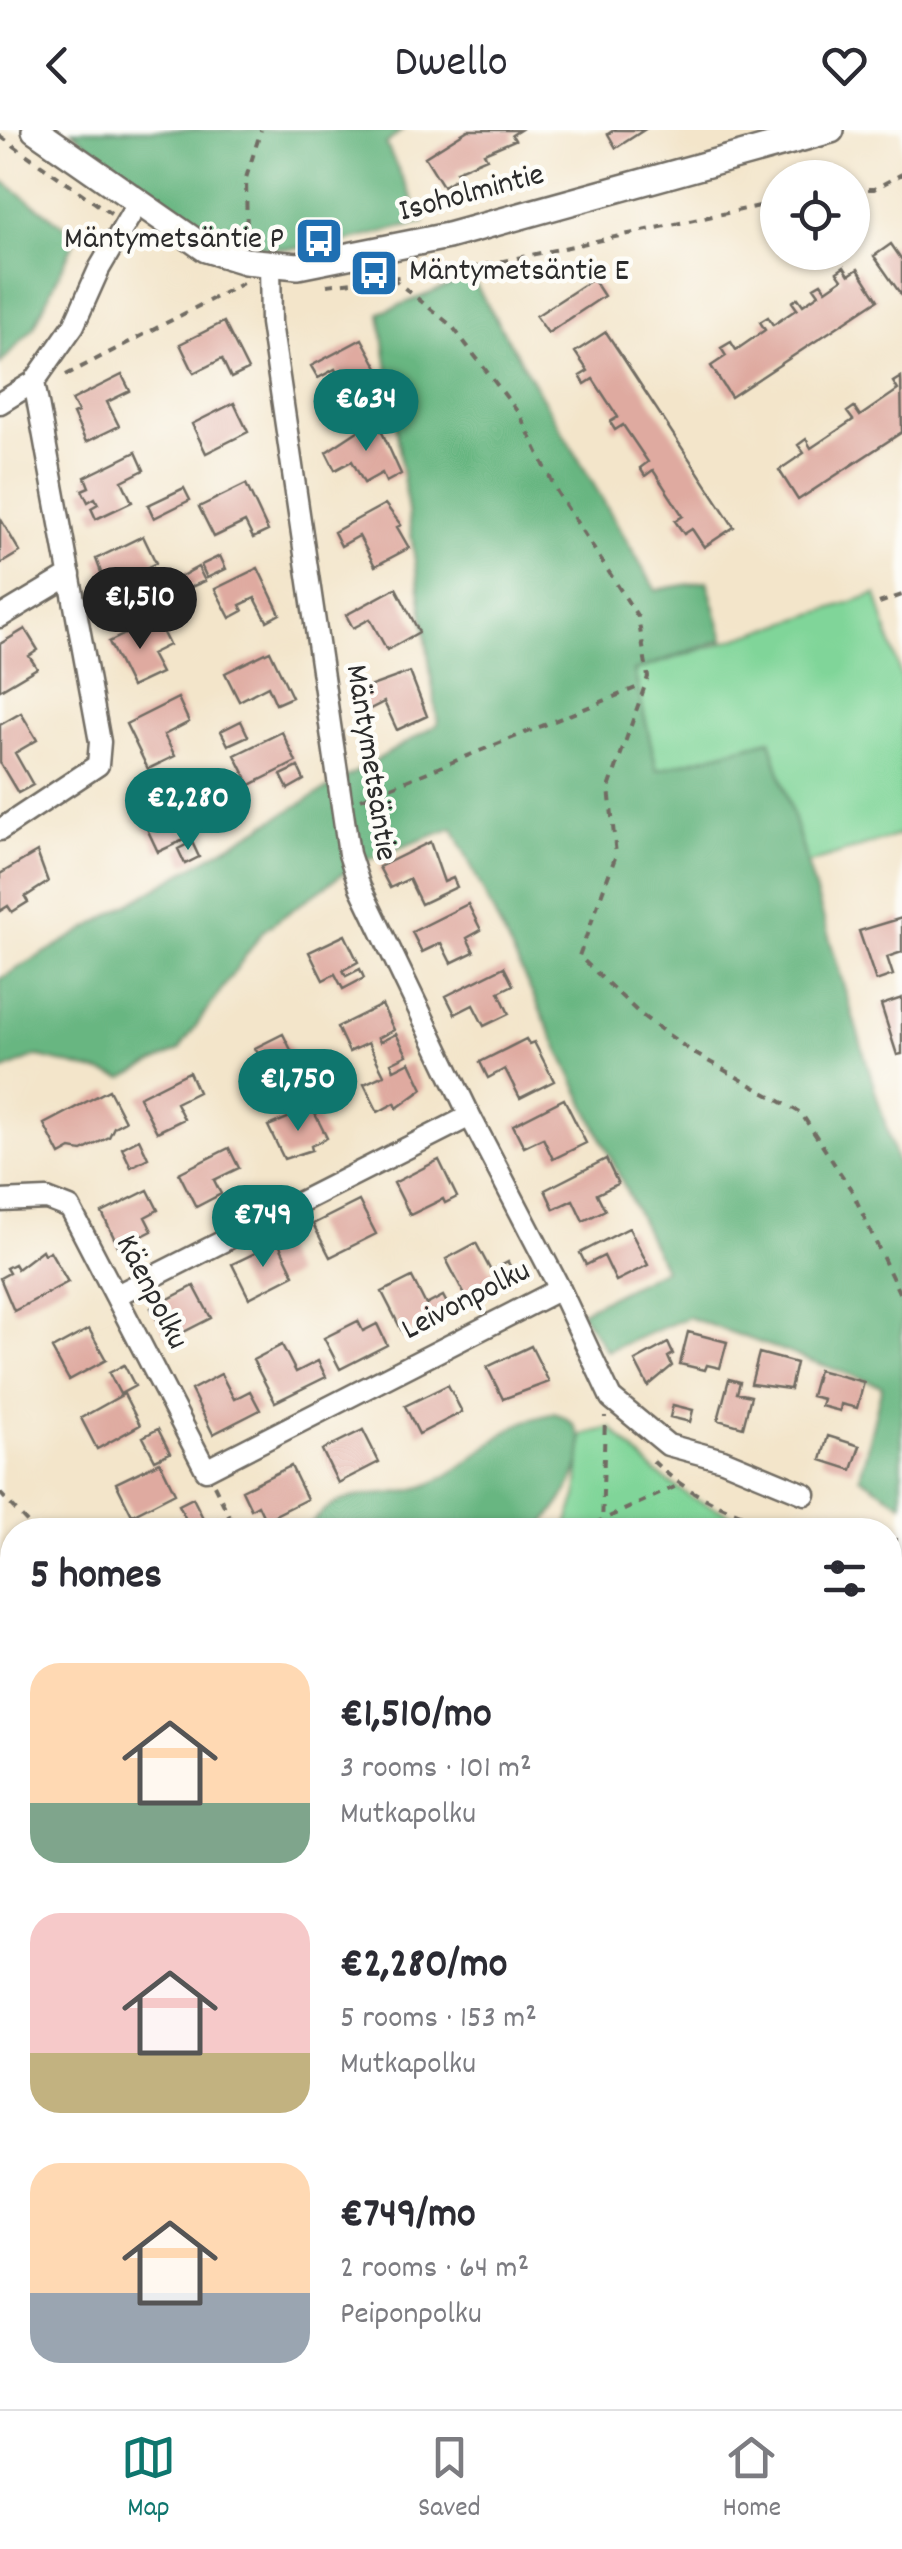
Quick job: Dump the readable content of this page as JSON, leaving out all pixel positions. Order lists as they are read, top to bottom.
{
  "streets": {
    "street": [
      "Isoholmintie",
      "Mäntymetsäntie",
      "Käenpolku",
      "Leivonpolku"
    ]
  },
  "crossings": [
    ["Isoholmintie", "Mäntymetsäntie"],
    ["Mäntymetsäntie", "Leivonpolku"],
    ["Käenpolku", "Leivonpolku"]
  ],
  "places": {
    "bus stop": ["Mäntymetsäntie P", "Mäntymetsäntie E"]
  },
  "page": {
    "header": "Dwello",
    "price": [
      "€634",
      "€1,510",
      "€2,280",
      "€1,750",
      "€749"
    ],
    "heading": "5 homes",
    "list": [
      {
        "name": "€1,510/mo",
        "note": "3 rooms · 101 m² · Mutkapolku"
      },
      {
        "name": "€2,280/mo",
        "note": "5 rooms · 153 m² · Mutkapolku"
      },
      {
        "name": "€749/mo",
        "note": "2 rooms · 64 m² · Peiponpolku"
      }
    ],
    "tabs": ["Map", "Saved", "Home"]
  }
}
